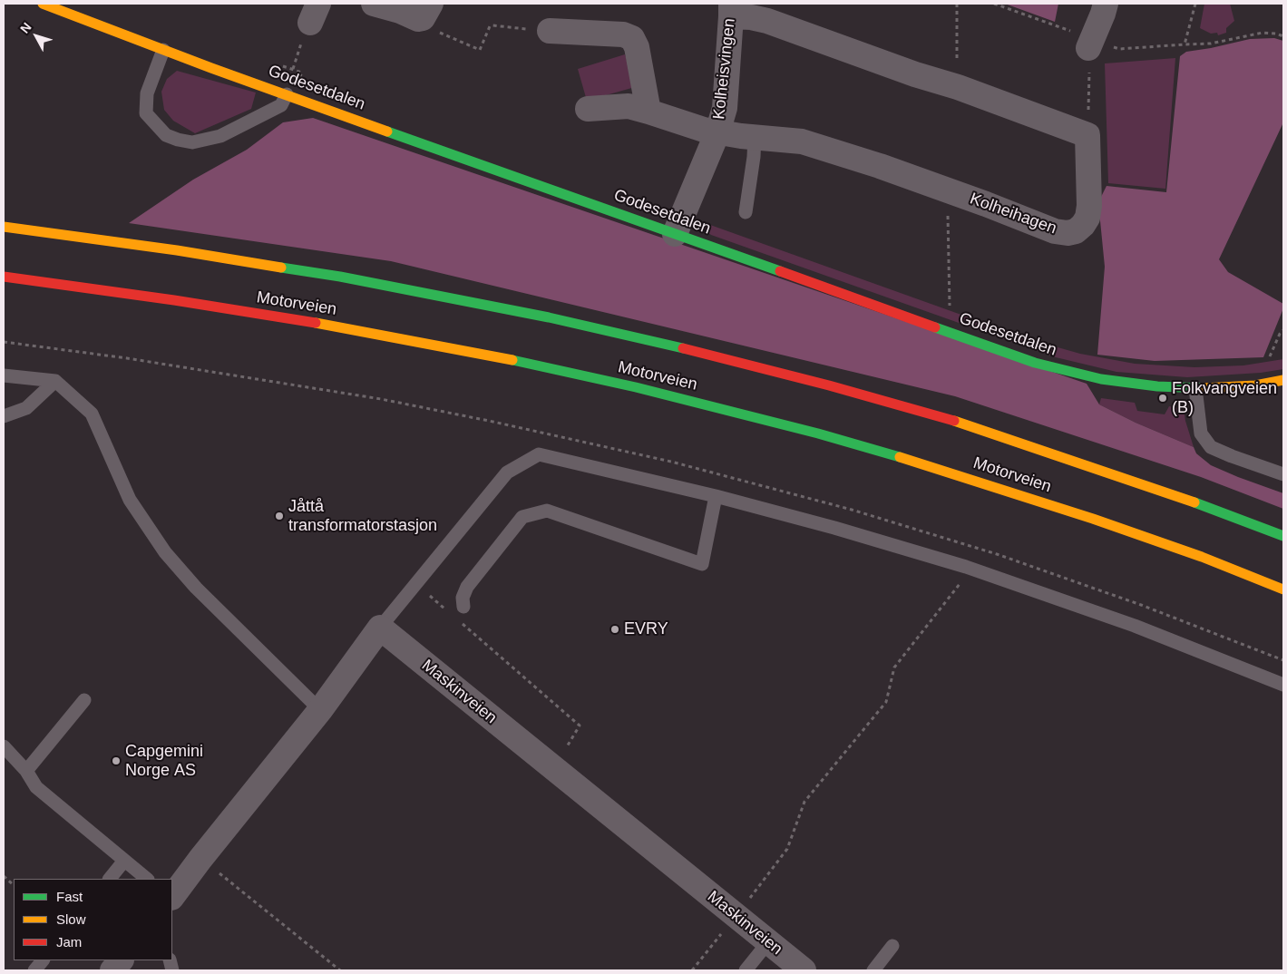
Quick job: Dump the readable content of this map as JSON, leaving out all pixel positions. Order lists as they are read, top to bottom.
{
  "streets": {
    "main road": ["Godesetdalen", "Motorveien"],
    "street": ["Kolheisvingen", "Kolheihagen", "Maskinveien"]
  },
  "crossings": [
    ["Kolheisvingen", "Godesetdalen"],
    ["Kolheisvingen", "Kolheihagen"]
  ],
  "places": [
    "Folkvangveien (B)",
    "Jåttå transformatorstasjon",
    "EVRY",
    "Capgemini Norge AS"
  ],
  "legend": ["Fast", "Slow", "Jam"],
  "north": "top left"
}
